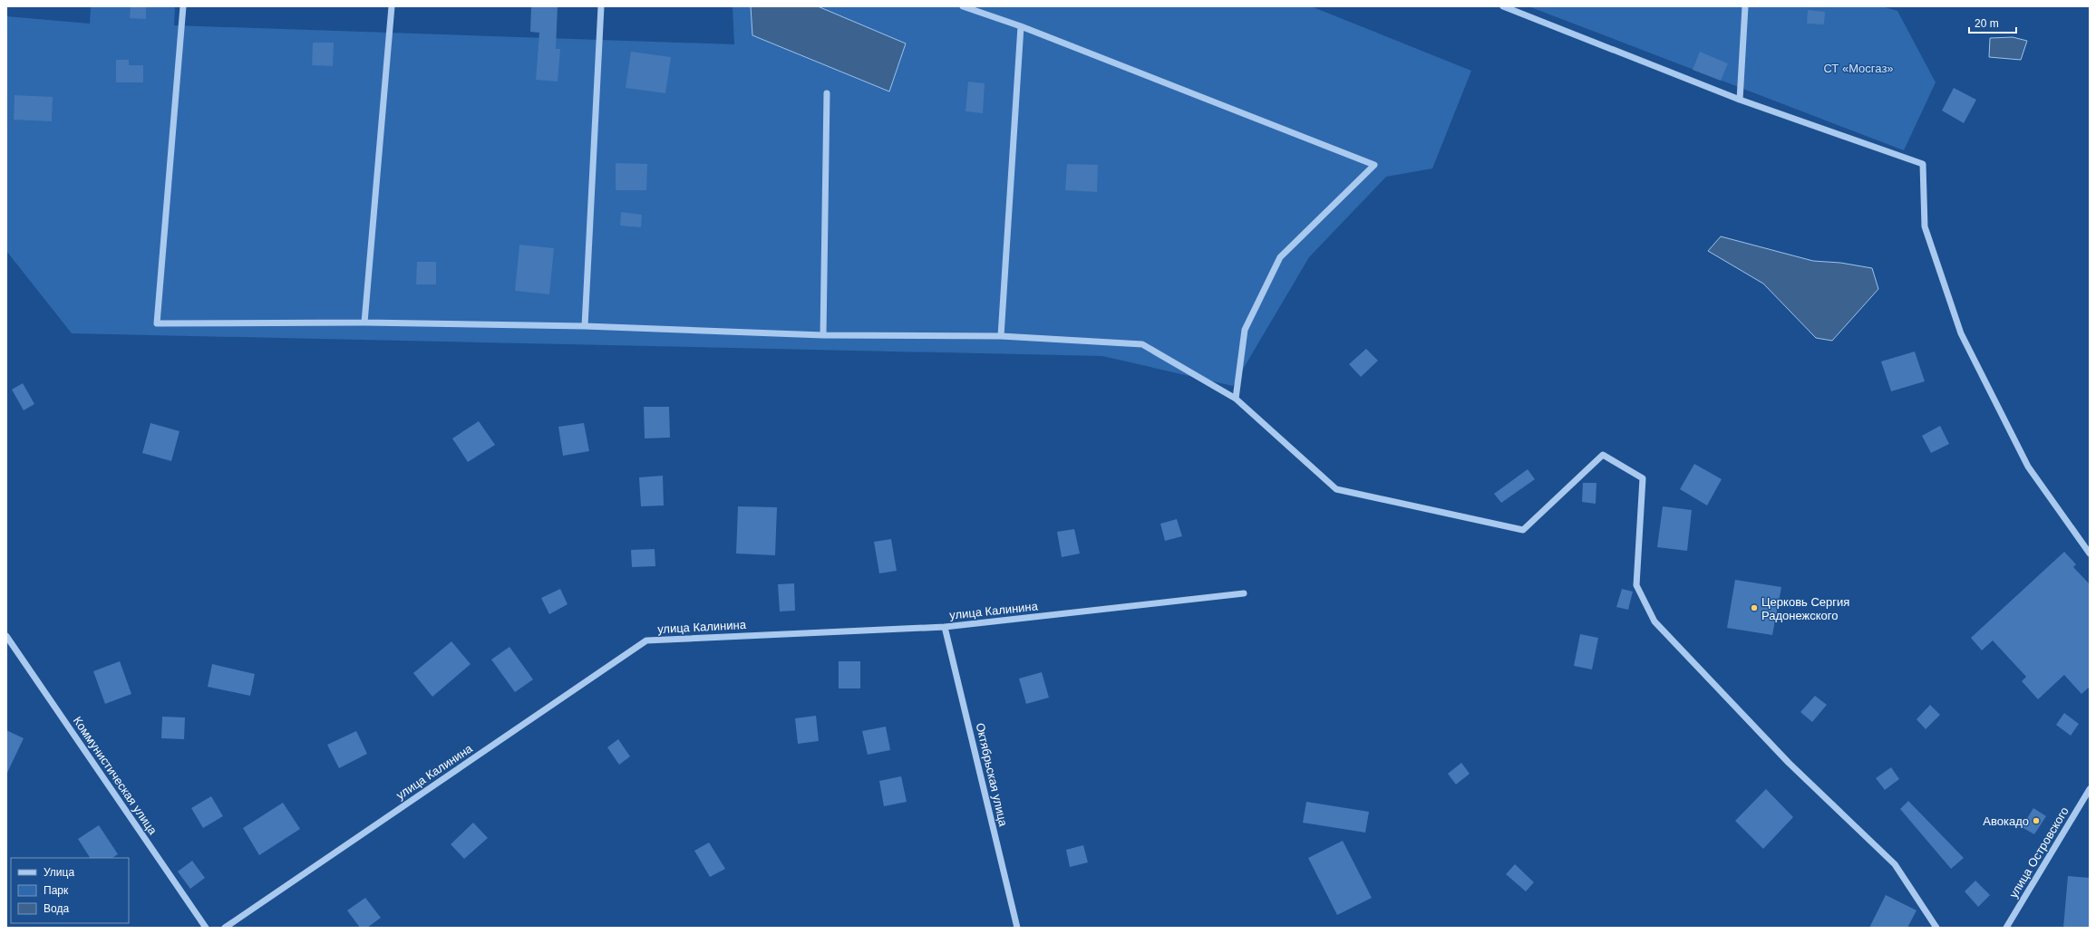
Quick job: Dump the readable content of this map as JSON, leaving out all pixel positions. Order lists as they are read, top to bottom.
{
  "streets": {
    "street": [
      "улица Калинина",
      "Октябрьская улица",
      "Коммунистическая улица",
      "улица Островского"
    ]
  },
  "crossings": [
    ["улица Калинина", "Октябрьская улица"]
  ],
  "parks": ["СТ «Мосгаз»"],
  "places": ["Церковь Сергия Радонежского", "Авокадо"],
  "legend": ["Улица", "Парк", "Вода"],
  "scale_bar": "20 m"
}
